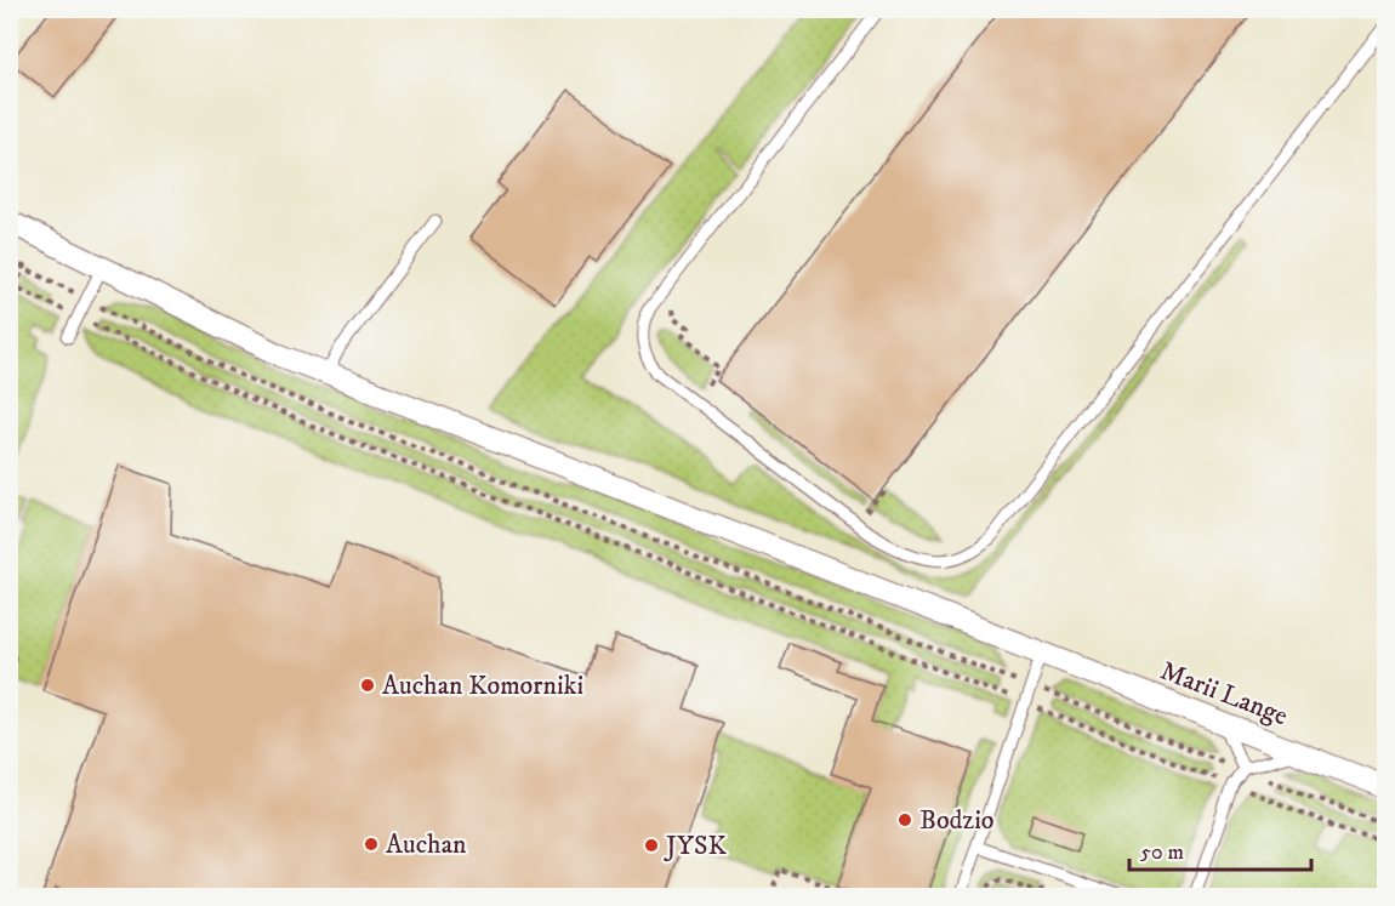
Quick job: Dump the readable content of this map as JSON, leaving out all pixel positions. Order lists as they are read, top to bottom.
{
  "streets": {
    "street": ["Marii Lange"]
  },
  "places": [
    "Auchan Komorniki",
    "Bodzio",
    "Auchan",
    "JYSK"
  ],
  "scale_bar": "50 m"
}
